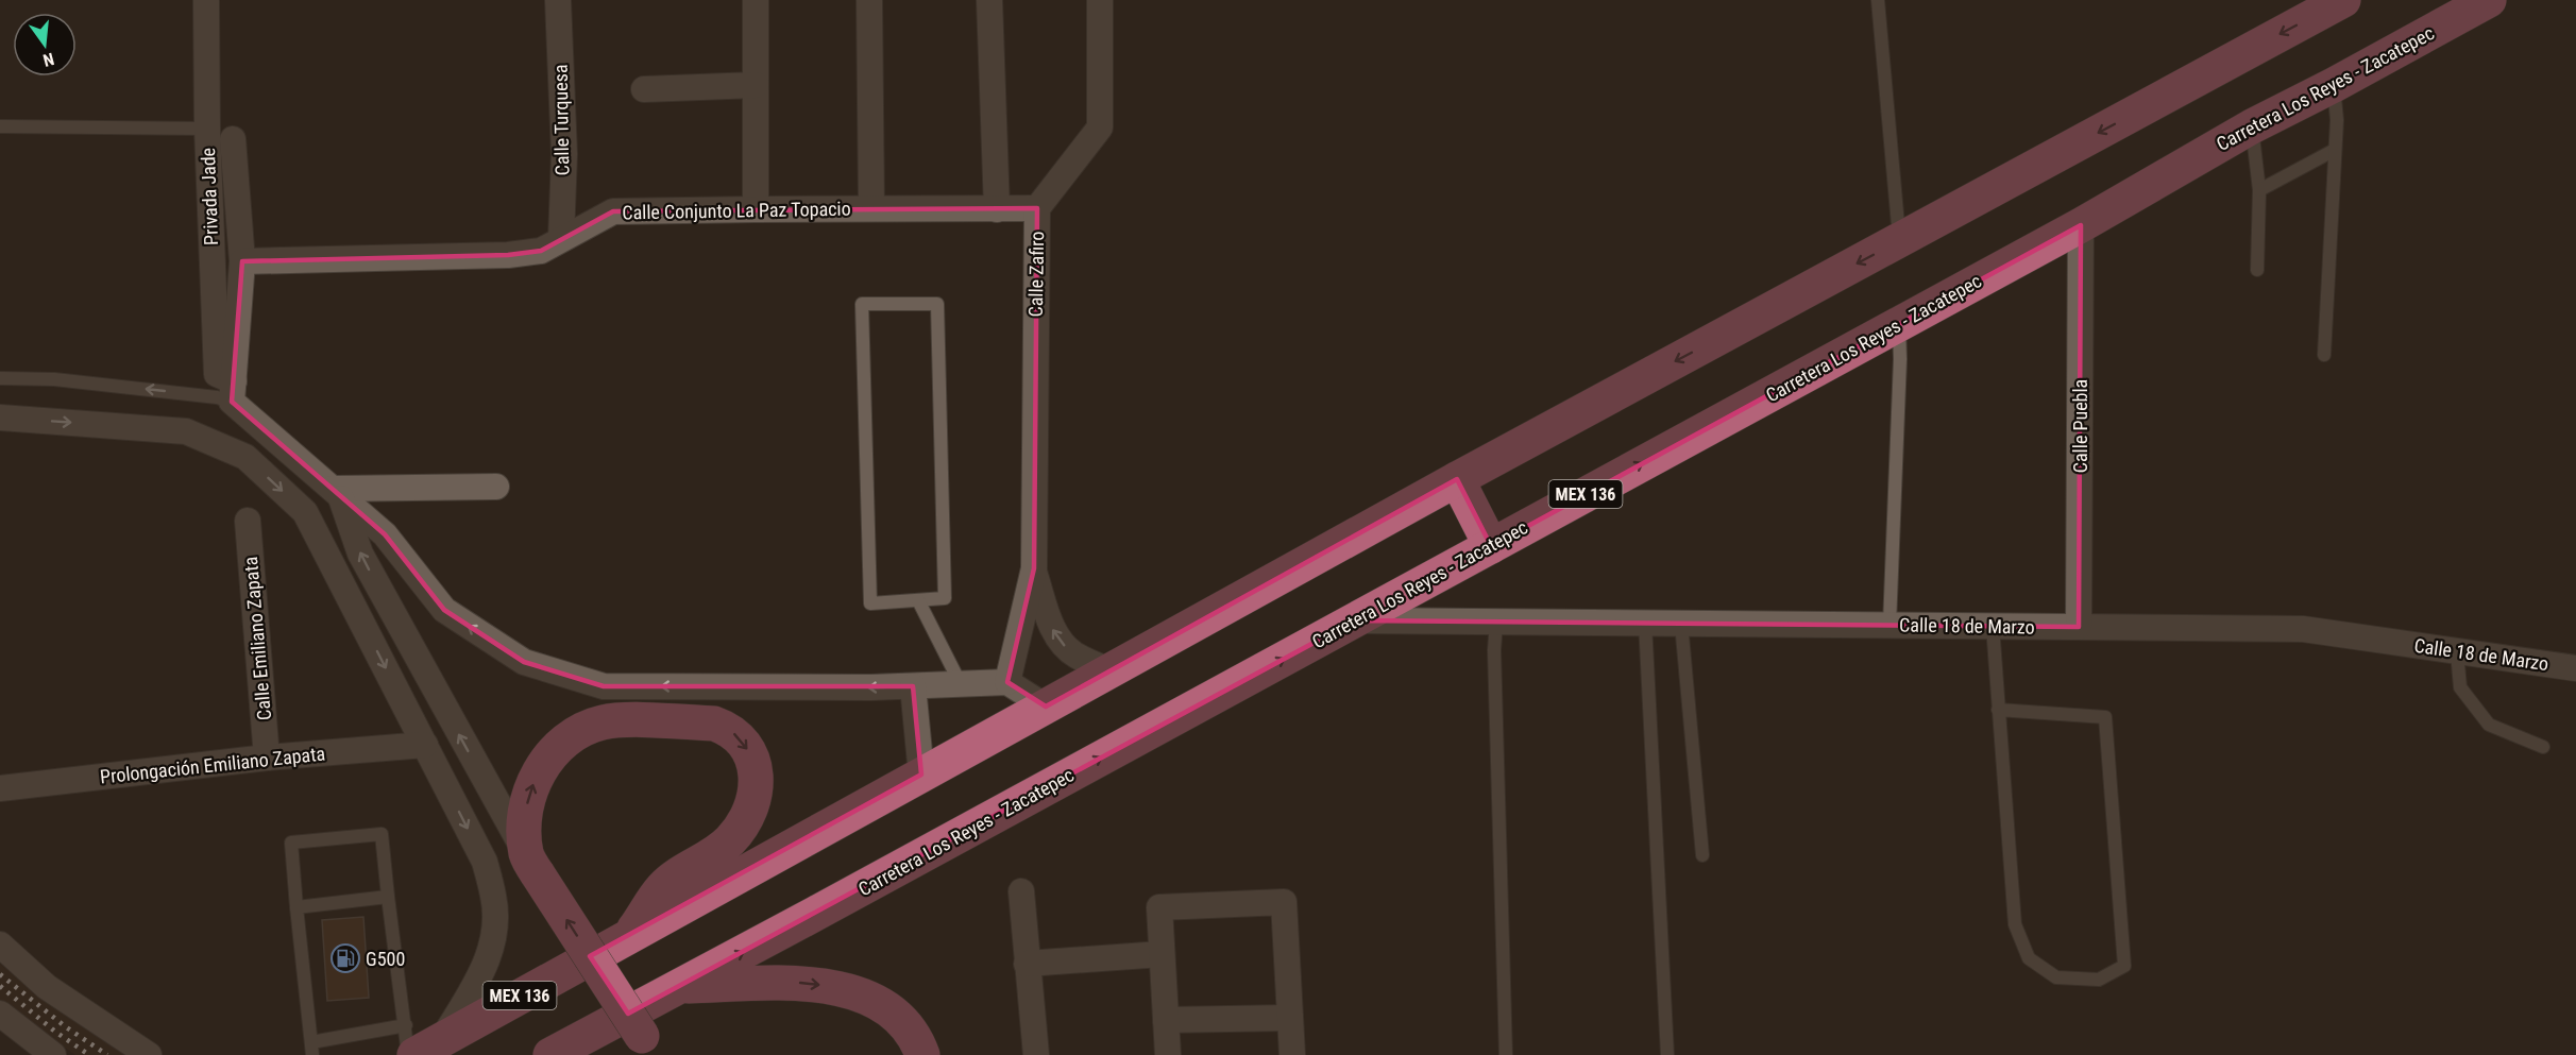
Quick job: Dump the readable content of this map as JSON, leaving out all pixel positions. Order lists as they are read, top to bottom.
{
  "streets": {
    "main road": ["Carretera Los Reyes - Zacatepec", "MEX 136"],
    "street": [
      "Calle Turquesa",
      "Privada Jade",
      "Calle Conjunto La Paz Topacio",
      "Calle Zafiro",
      "Calle Puebla",
      "Calle 18 de Marzo",
      "Calle Emiliano Zapata",
      "Prolongación Emiliano Zapata"
    ]
  },
  "crossings": [
    ["Carretera Los Reyes - Zacatepec", "Calle Puebla"],
    ["Carretera Los Reyes - Zacatepec", "Calle 18 de Marzo"],
    ["Calle Turquesa", "Calle Conjunto La Paz Topacio"],
    ["Calle Conjunto La Paz Topacio", "Calle Zafiro"],
    ["Calle Zafiro", "MEX 136"],
    ["Calle Puebla", "Calle 18 de Marzo"],
    ["Calle Emiliano Zapata", "Prolongación Emiliano Zapata"]
  ],
  "places": {
    "fuel station": ["G500"]
  },
  "north": "bottom"
}
